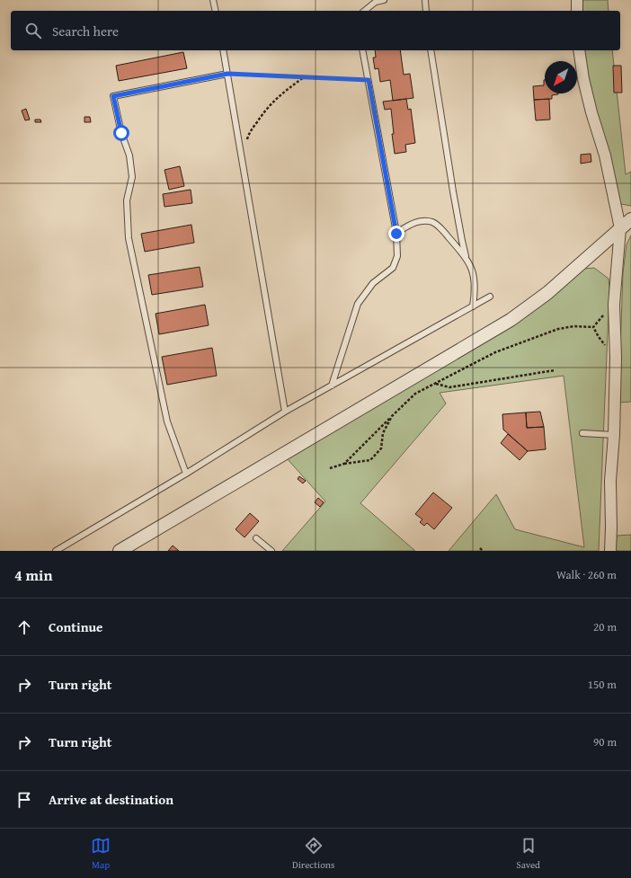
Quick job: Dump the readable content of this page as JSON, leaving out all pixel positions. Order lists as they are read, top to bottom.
{
  "north": "bottom left",
  "page": {
    "search": "Search here",
    "heading": ["4 min", "Walk · 260 m"],
    "list": [
      ["Continue", "20 m"],
      ["Turn right", "150 m"],
      ["Turn right", "90 m"],
      "Arrive at destination"
    ],
    "nav": ["Map", "Directions", "Saved"]
  }
}
